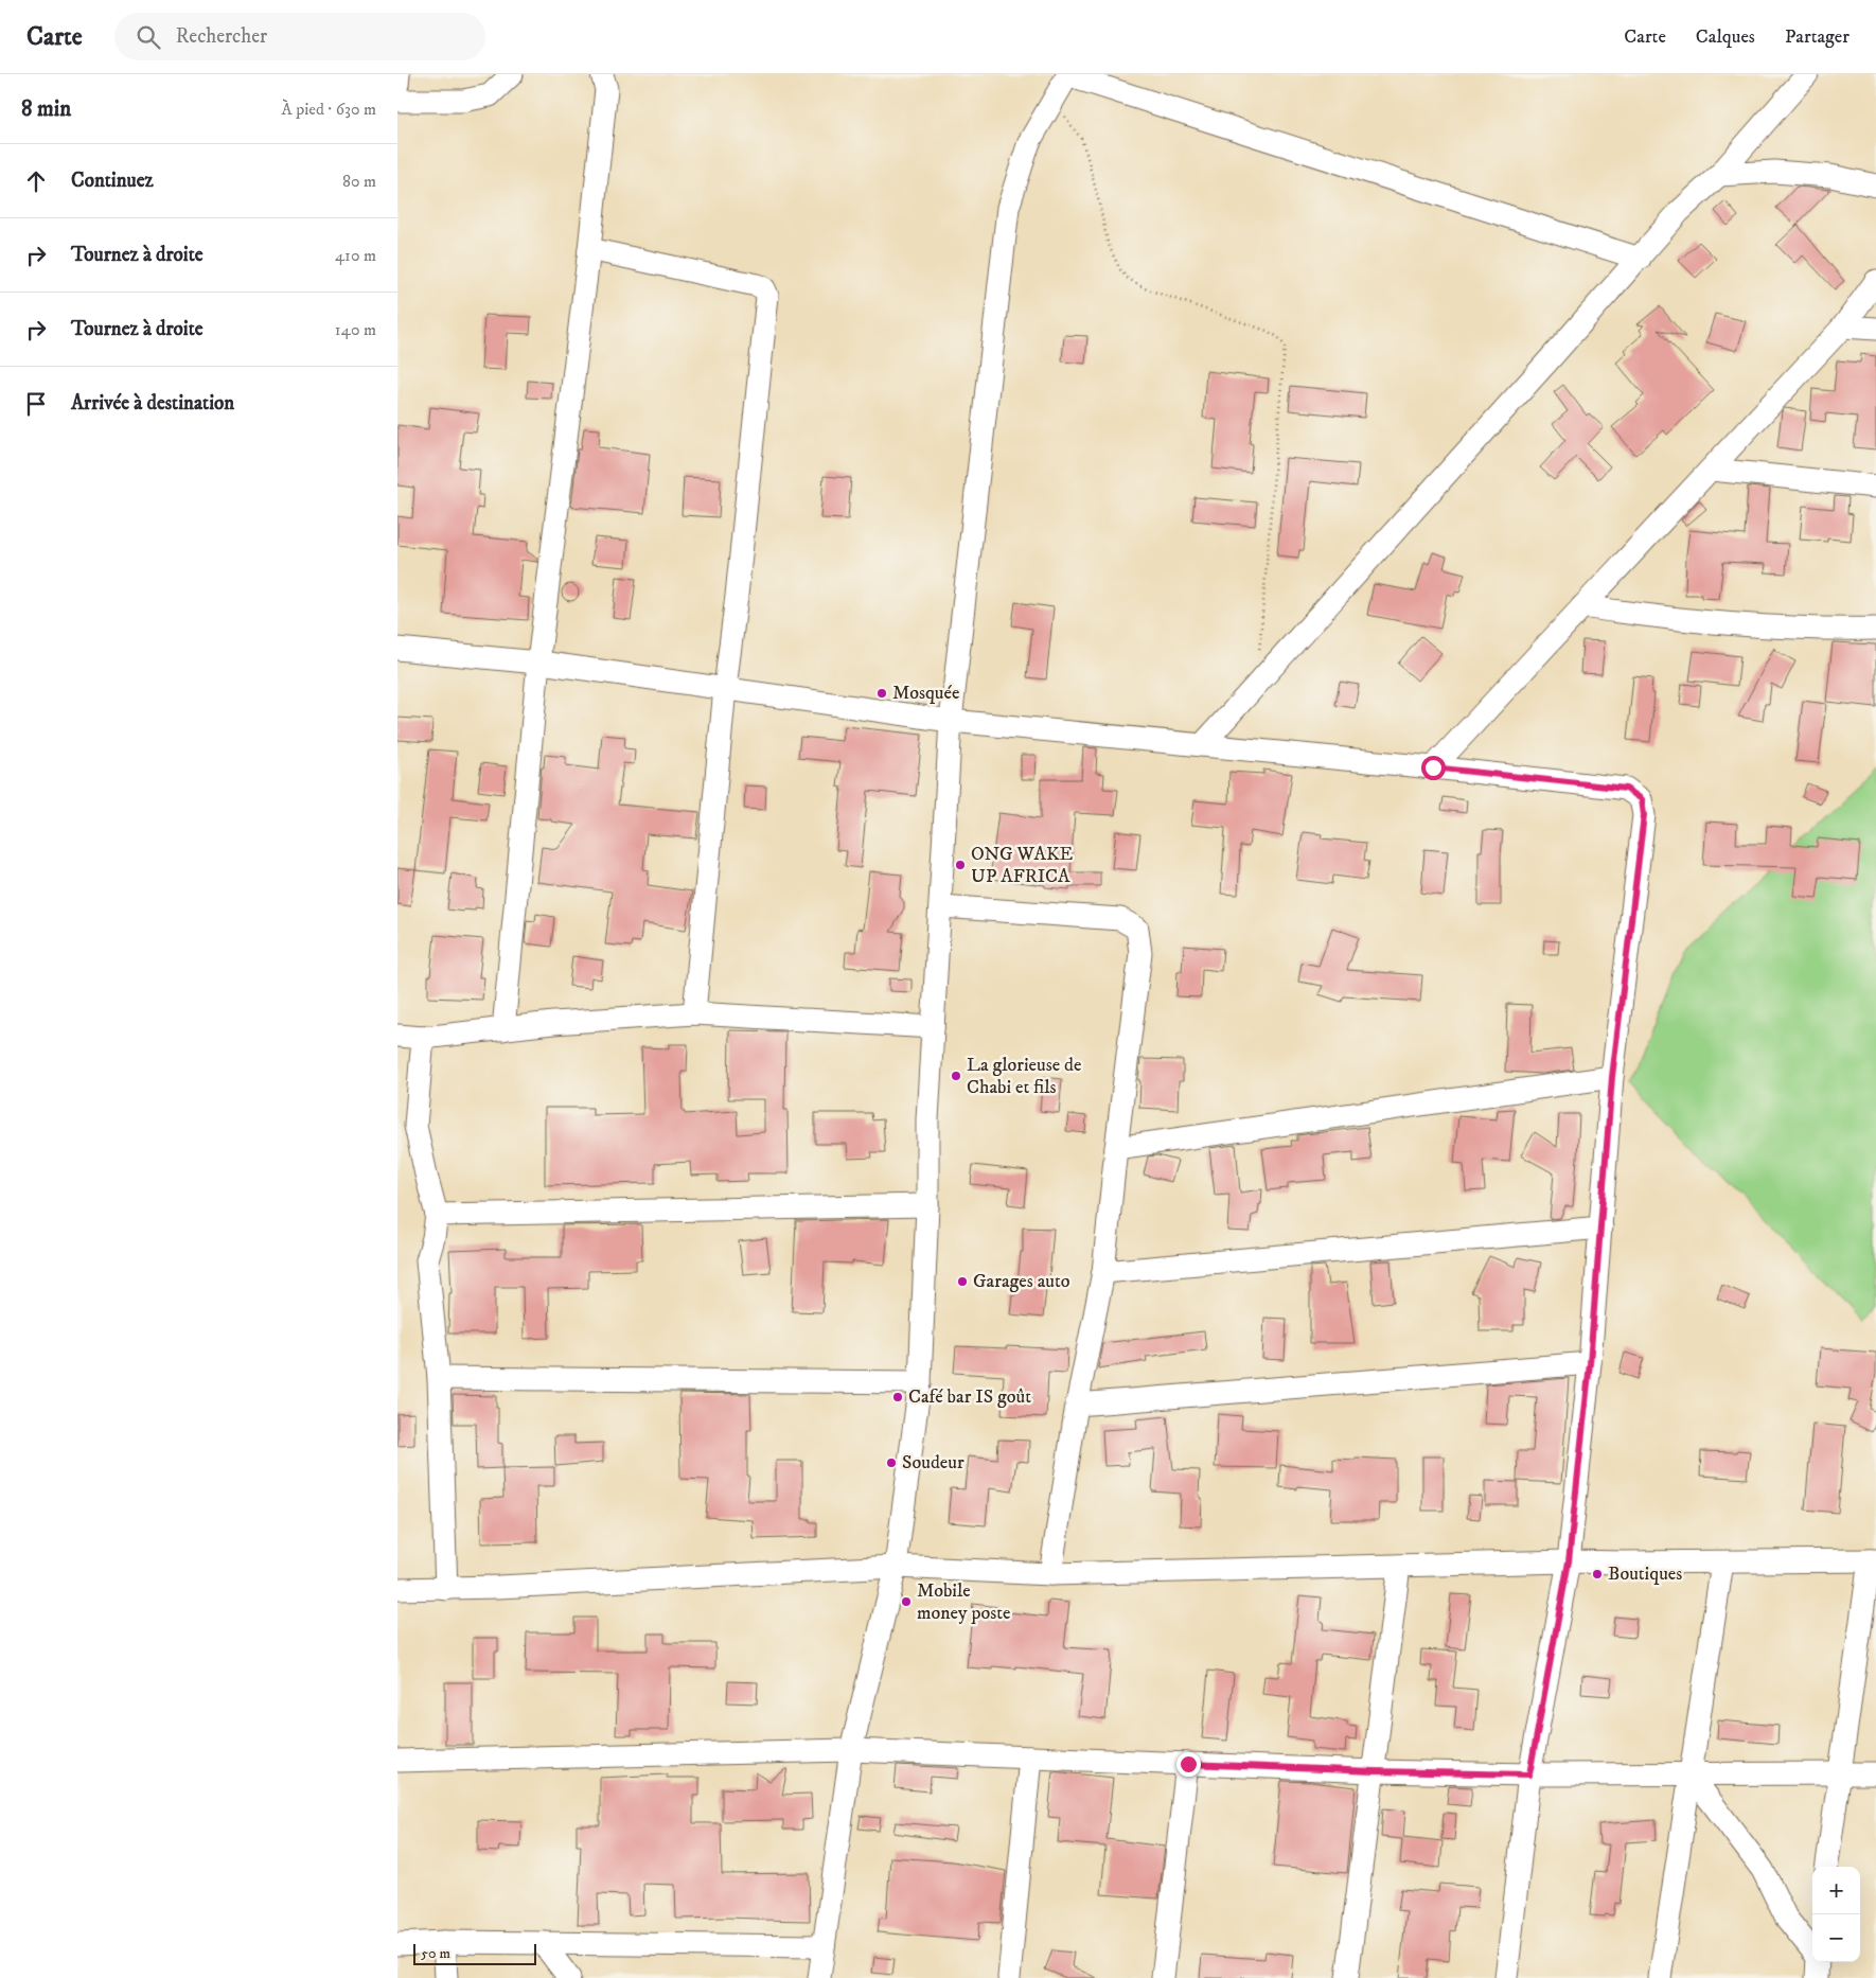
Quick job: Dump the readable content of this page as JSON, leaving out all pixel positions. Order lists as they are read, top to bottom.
{
  "places": [
    "Mosquée",
    "ONG WAKE UP AFRICA",
    "La glorieuse de Chabi et fils",
    "Garages auto",
    "Café bar IS goût",
    "Soudeur",
    "Boutiques",
    "Mobile money poste"
  ],
  "scale_bar": "50 m",
  "page": {
    "header": "Carte",
    "search": "Rechercher",
    "nav": ["Carte", "Calques", "Partager"],
    "heading": ["8 min", "À pied · 630 m"],
    "list": [
      ["Continuez", "80 m"],
      ["Tournez à droite", "410 m"],
      ["Tournez à droite", "140 m"],
      "Arrivée à destination"
    ],
    "map_buttons": ["+", "−"],
    "scale": "50 m"
  }
}
